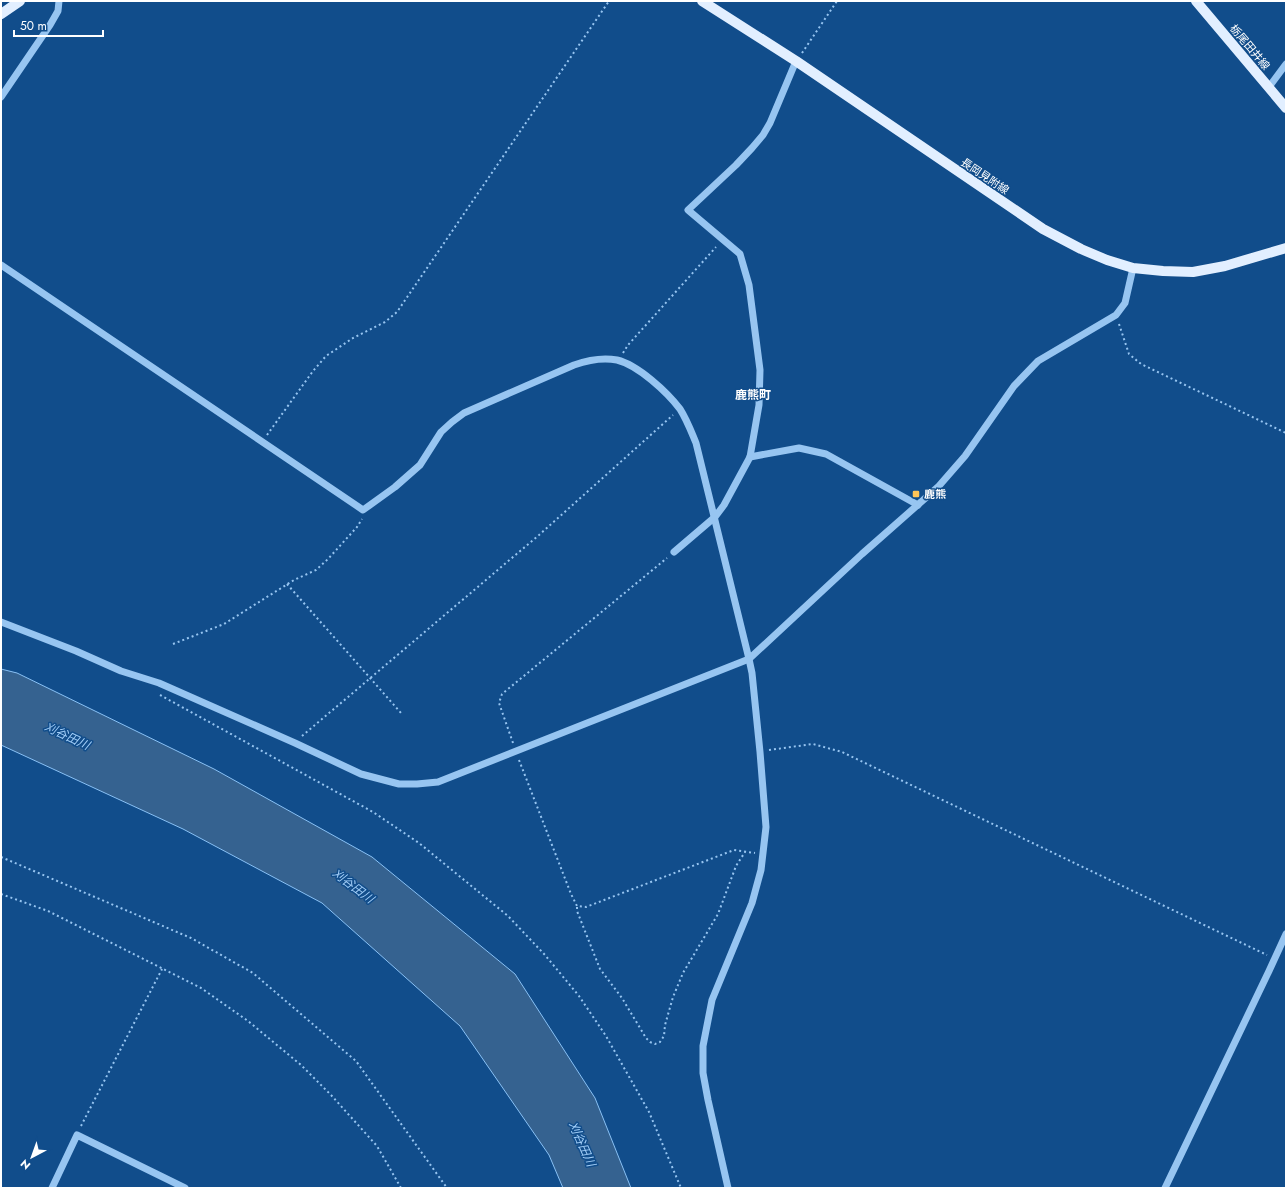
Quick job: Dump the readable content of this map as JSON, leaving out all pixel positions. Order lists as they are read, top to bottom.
{
  "streets": {
    "main road": ["栃尾田井線", "長岡見附線"]
  },
  "districts": ["鹿熊町"],
  "water": ["刈谷田川"],
  "places": {
    "transit": ["鹿熊"]
  },
  "scale_bar": "50 m",
  "north": "bottom left"
}
